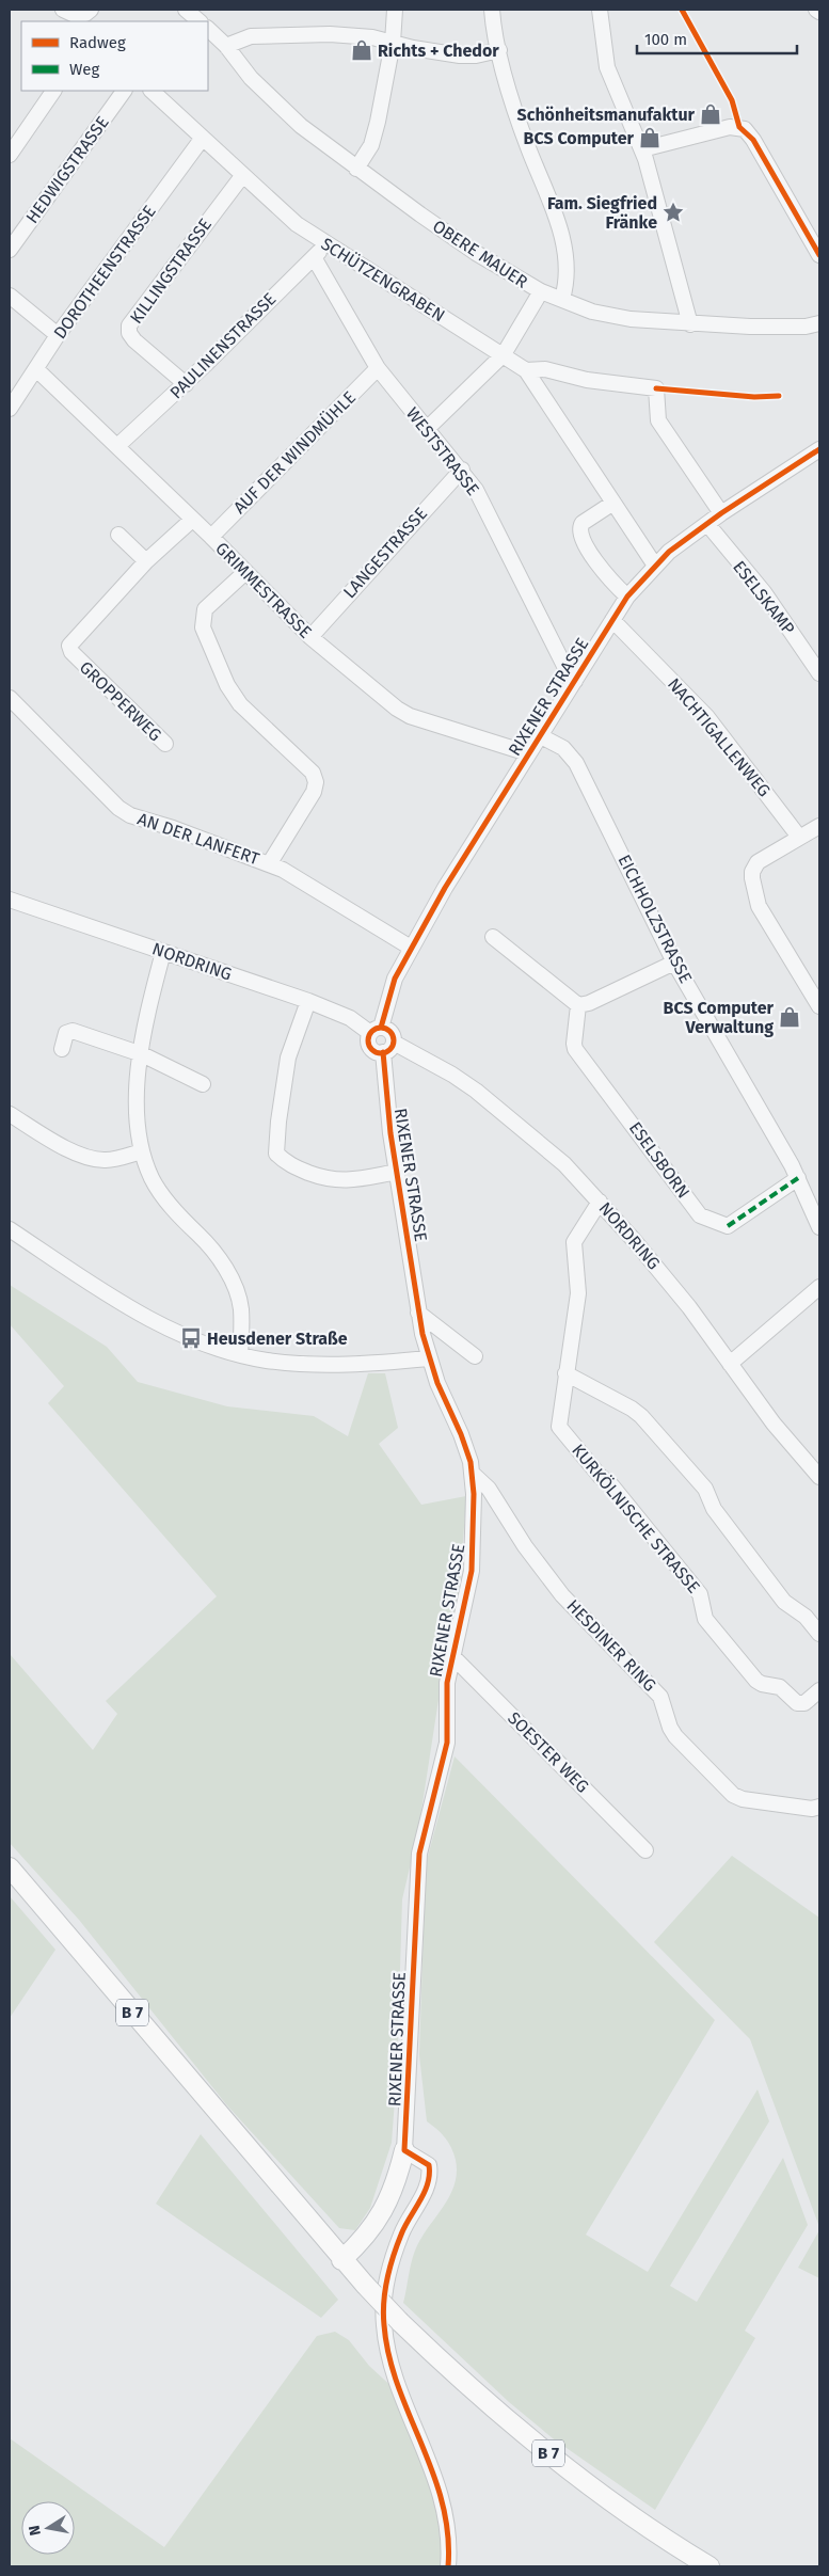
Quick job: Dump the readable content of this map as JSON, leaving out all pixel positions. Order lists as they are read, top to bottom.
{
  "streets": {
    "main road": ["B 7"],
    "street": [
      "HEDWIGSTRASSE",
      "OBERE MAUER",
      "KILLINGSTRASSE",
      "DOROTHEENSTRASSE",
      "SCHÜTZENGRABEN",
      "PAULINENSTRASSE",
      "WESTSTRASSE",
      "AUF DER WINDMÜHLE",
      "LANGESTRASSE",
      "GRIMMESTRASSE",
      "ESELSKAMP",
      "RIXENER STRASSE",
      "GROPPERWEG",
      "NACHTIGALLENWEG",
      "AN DER LANFERT",
      "EICHHOLZSTRASSE",
      "NORDRING",
      "ESELSBORN",
      "KURKÖLNISCHE STRASSE",
      "HESDINER RING",
      "SOESTER WEG"
    ]
  },
  "crossings": [
    ["KILLINGSTRASSE", "SCHÜTZENGRABEN"],
    ["KILLINGSTRASSE", "PAULINENSTRASSE"],
    ["DOROTHEENSTRASSE", "SCHÜTZENGRABEN"],
    ["DOROTHEENSTRASSE", "GRIMMESTRASSE"],
    ["SCHÜTZENGRABEN", "PAULINENSTRASSE"],
    ["PAULINENSTRASSE", "WESTSTRASSE"],
    ["PAULINENSTRASSE", "GRIMMESTRASSE"],
    ["WESTSTRASSE", "AUF DER WINDMÜHLE"],
    ["WESTSTRASSE", "LANGESTRASSE"],
    ["WESTSTRASSE", "RIXENER STRASSE"],
    ["AUF DER WINDMÜHLE", "GRIMMESTRASSE"],
    ["LANGESTRASSE", "GRIMMESTRASSE"],
    ["GRIMMESTRASSE", "RIXENER STRASSE"],
    ["GRIMMESTRASSE", "GROPPERWEG"],
    ["ESELSKAMP", "RIXENER STRASSE"],
    ["RIXENER STRASSE", "NACHTIGALLENWEG"],
    ["RIXENER STRASSE", "AN DER LANFERT"],
    ["RIXENER STRASSE", "EICHHOLZSTRASSE"],
    ["RIXENER STRASSE", "NORDRING"],
    ["RIXENER STRASSE", "HESDINER RING"],
    ["RIXENER STRASSE", "SOESTER WEG"],
    ["EICHHOLZSTRASSE", "ESELSBORN"]
  ],
  "places": {
    "shop": [
      "Richts + Chedor",
      "Schönheitsmanufaktur",
      "BCS Computer",
      "BCS Computer Verwaltung"
    ],
    "place": ["Fam. Siegfried Fränke"],
    "bus stop": ["Heusdener Straße"]
  },
  "legend": ["Radweg", "Weg"],
  "scale_bar": "100 m",
  "north": "left"
}
